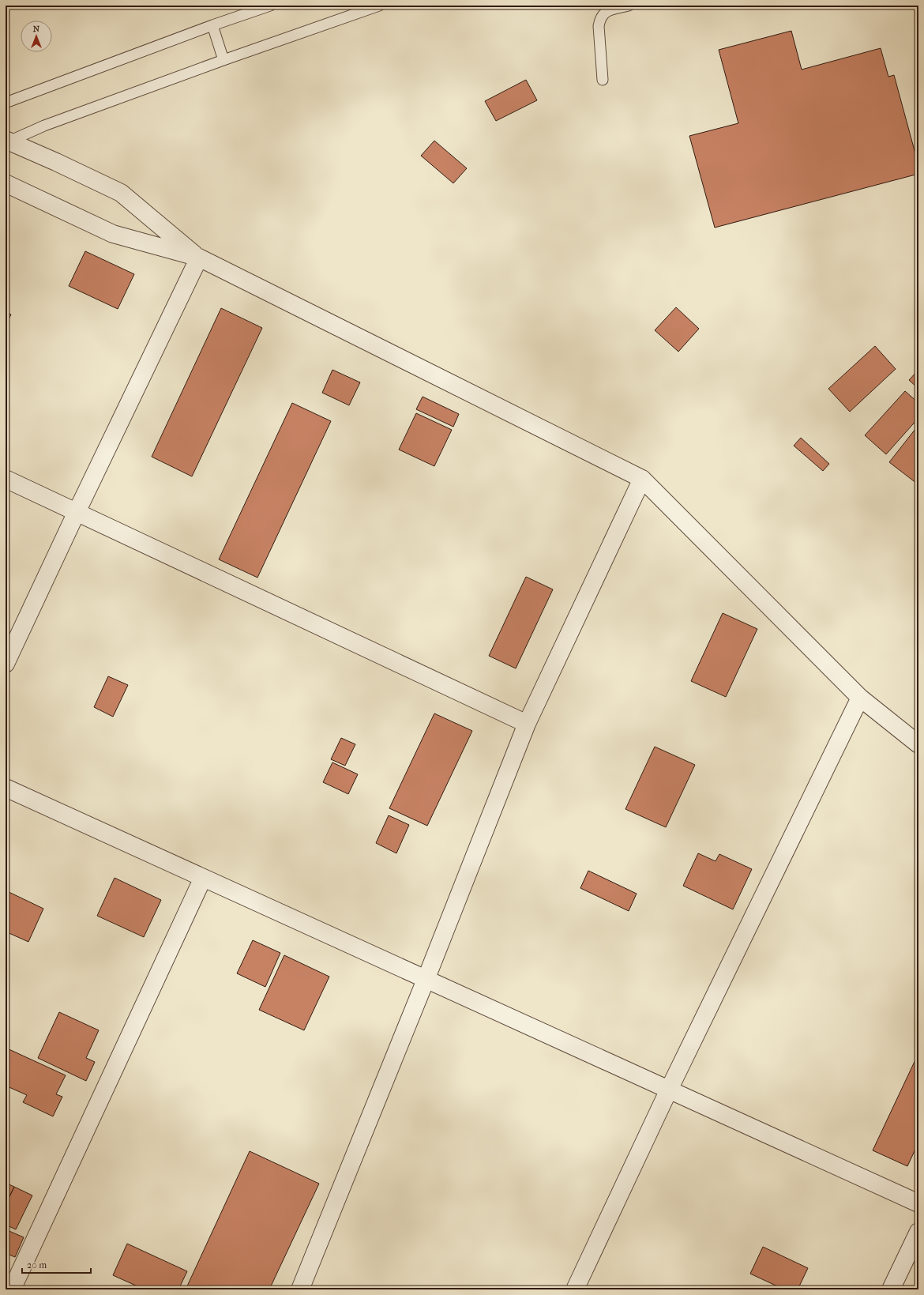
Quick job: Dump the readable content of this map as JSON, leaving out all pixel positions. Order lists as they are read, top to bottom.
{
  "scale_bar": "20 m",
  "north": "top"
}
